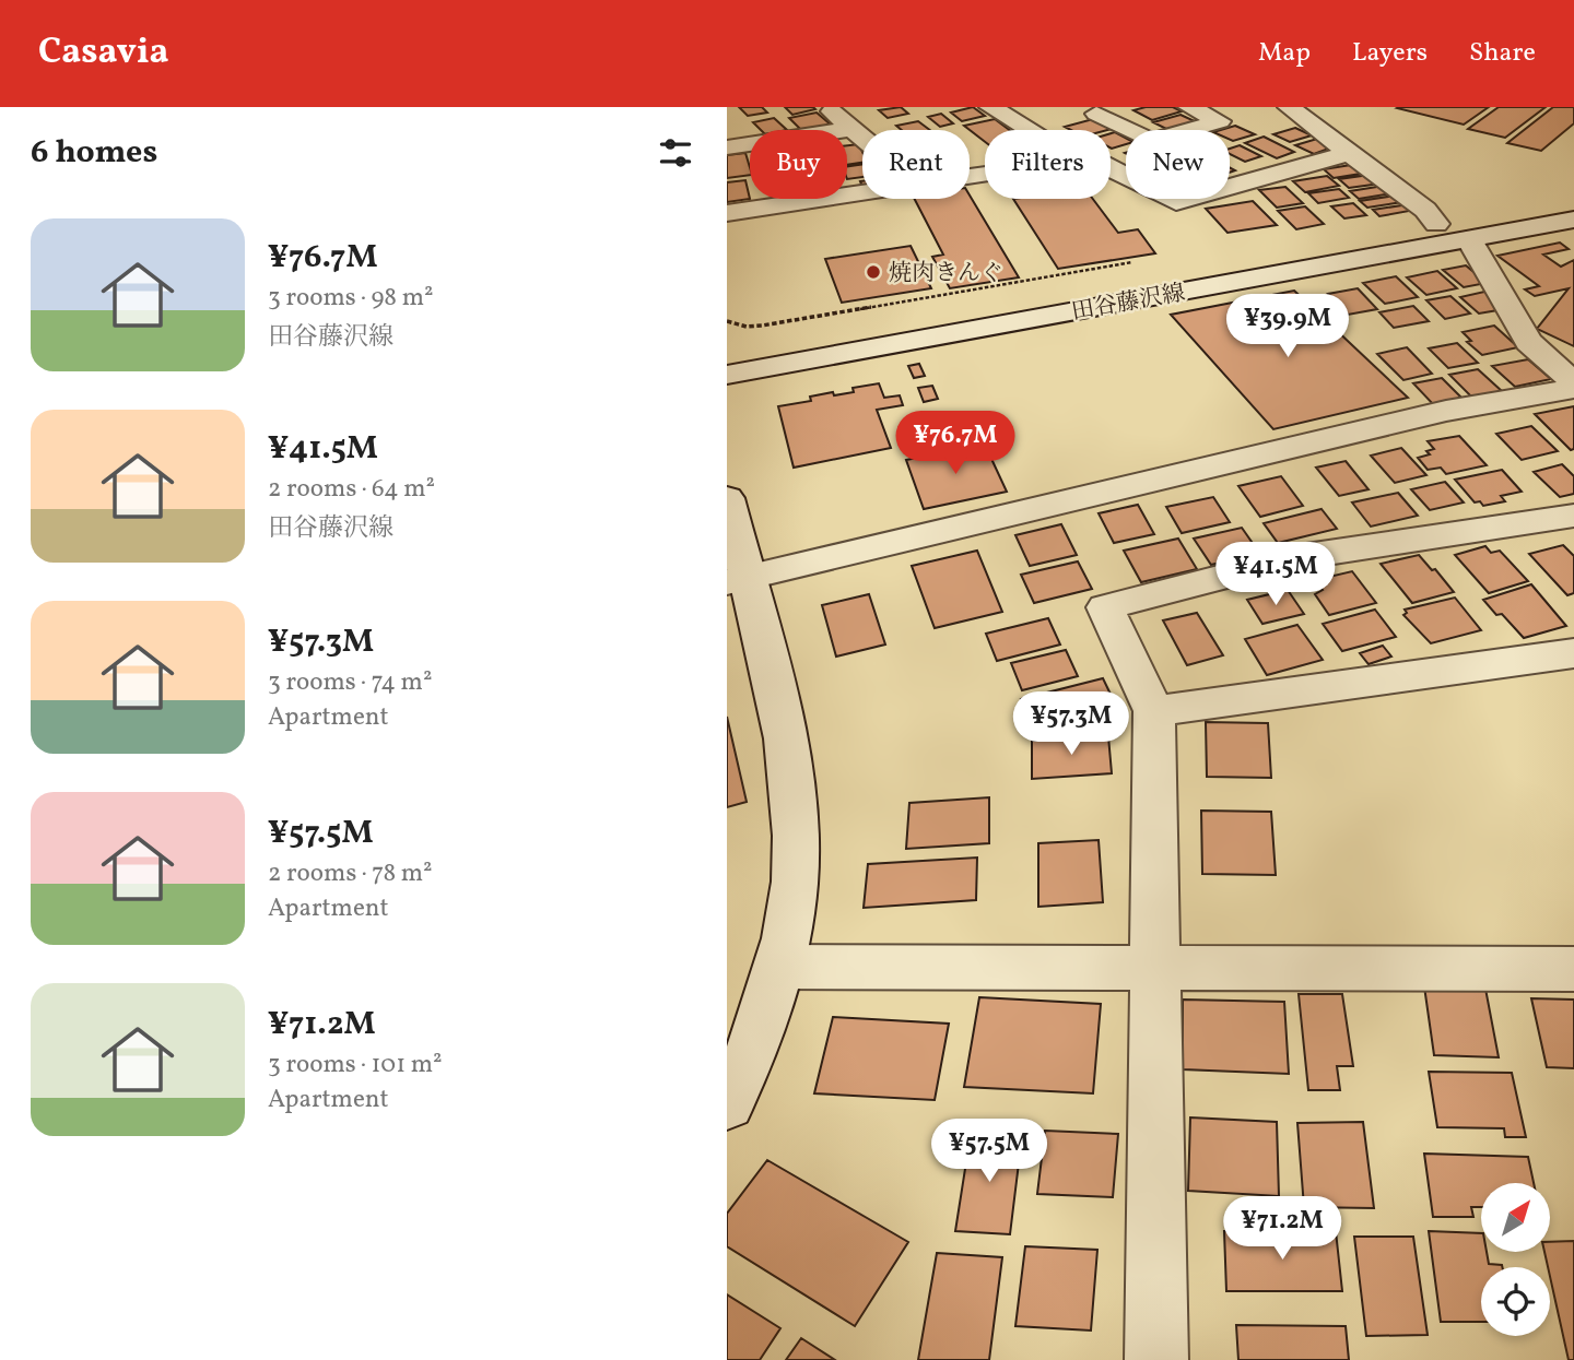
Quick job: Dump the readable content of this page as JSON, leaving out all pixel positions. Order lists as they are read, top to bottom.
{
  "streets": {
    "street": ["田谷藤沢線"]
  },
  "places": ["焼肉きんぐ"],
  "north": "top right",
  "page": {
    "header": "Casavia",
    "nav": ["Map", "Layers", "Share"],
    "heading": "6 homes",
    "chip": [
      "Buy",
      "Rent",
      "Filters",
      "New"
    ],
    "list": [
      {
        "name": "¥76.7M",
        "note": "3 rooms · 98 m² · 田谷藤沢線"
      },
      {
        "name": "¥41.5M",
        "note": "2 rooms · 64 m² · 田谷藤沢線"
      },
      {
        "name": "¥57.3M",
        "note": "3 rooms · 74 m² · Apartment"
      },
      {
        "name": "¥57.5M",
        "note": "2 rooms · 78 m² · Apartment"
      },
      {
        "name": "¥71.2M",
        "note": "3 rooms · 101 m² · Apartment"
      }
    ],
    "price": [
      "¥39.9M",
      "¥76.7M",
      "¥41.5M",
      "¥57.3M",
      "¥57.5M",
      "¥71.2M"
    ]
  }
}
